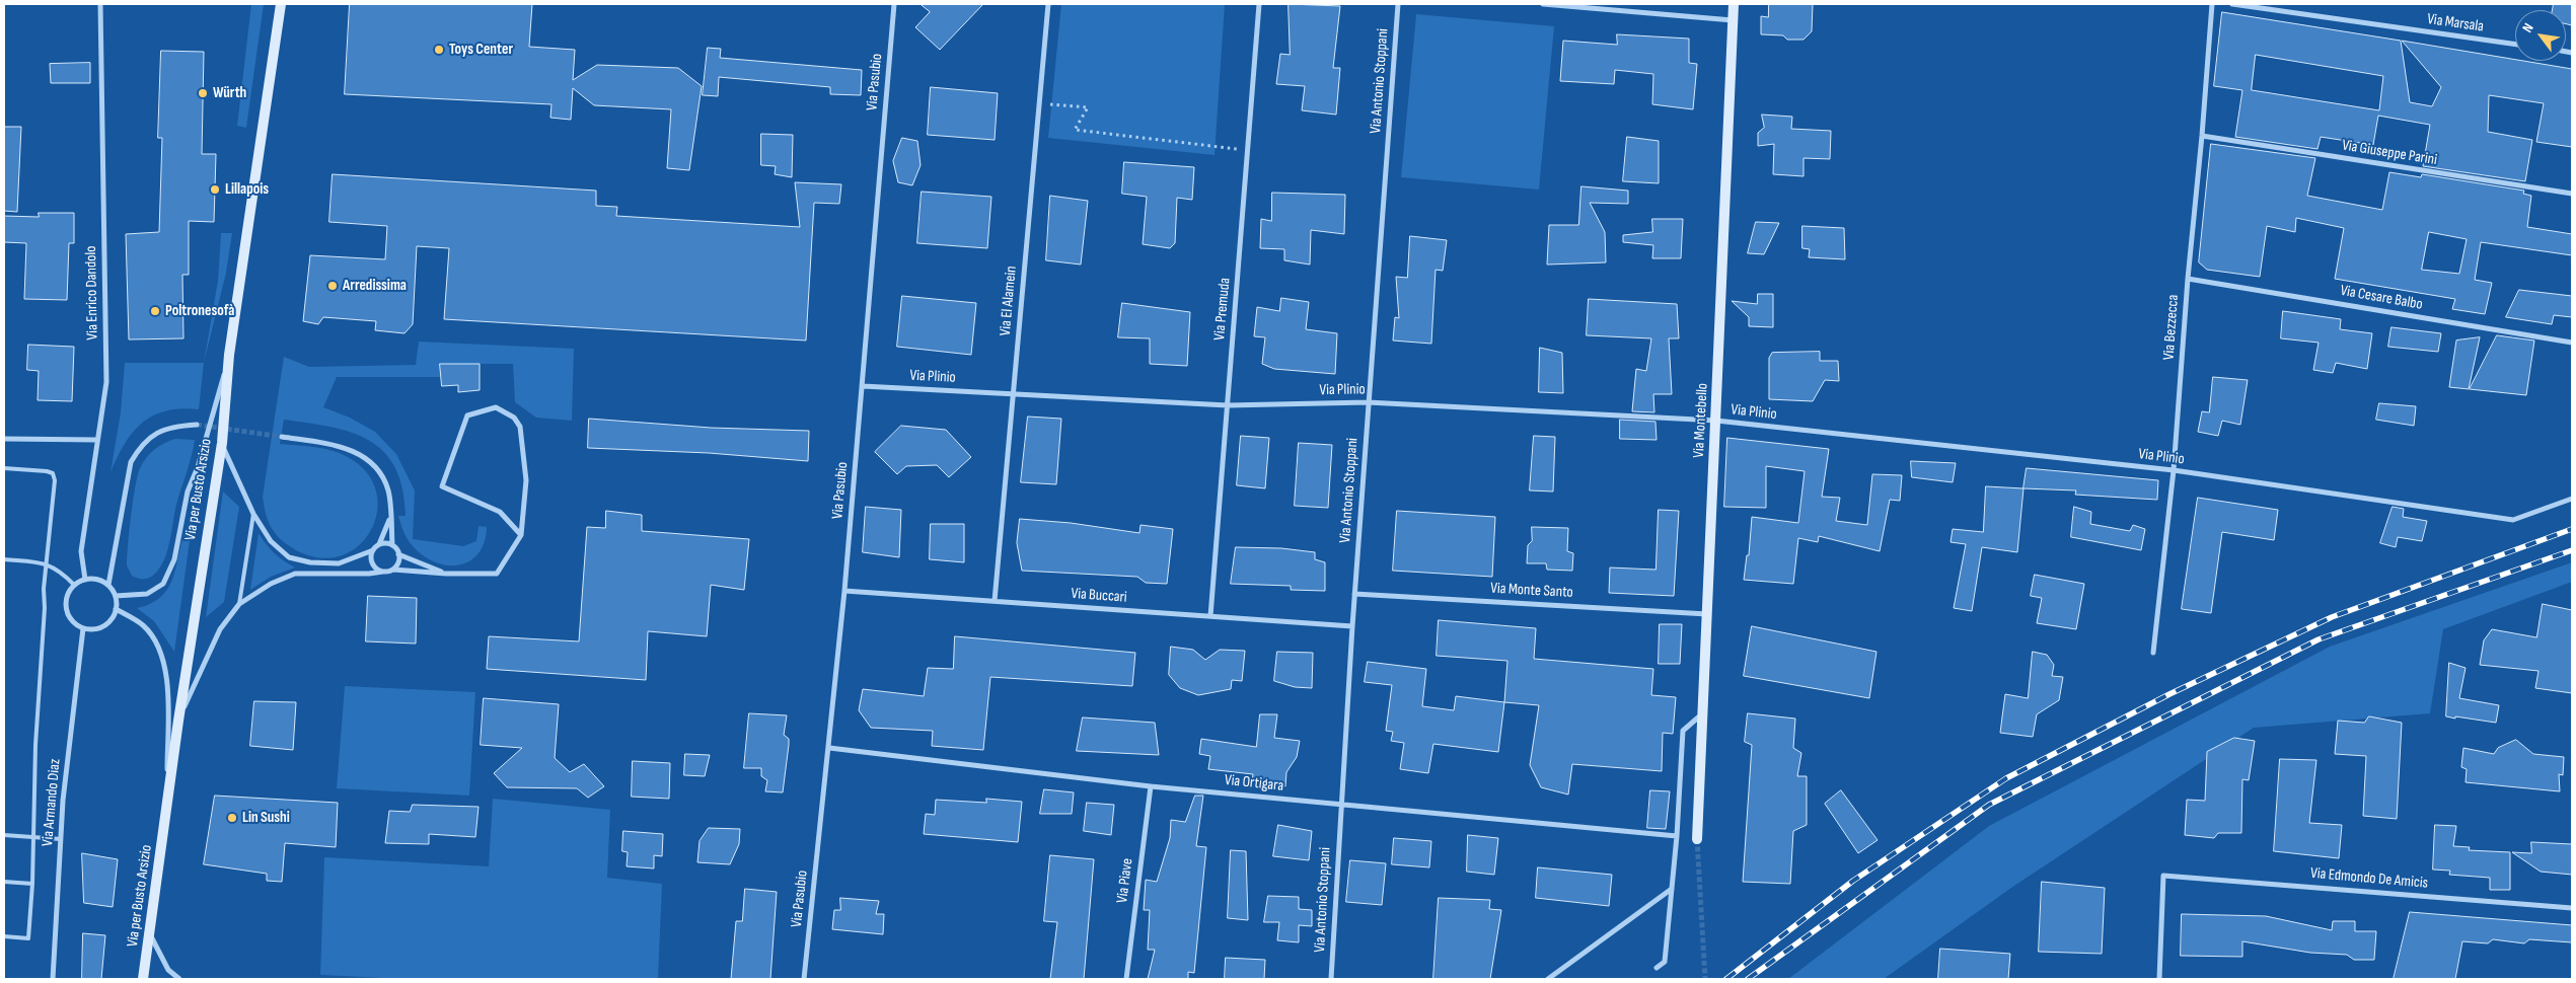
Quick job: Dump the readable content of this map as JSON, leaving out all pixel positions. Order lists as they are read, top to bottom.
{
  "streets": {
    "main road": ["Via Montebello", "Via per Busto Arsizio"],
    "street": [
      "Via Marsala",
      "Via Antonio Stoppani",
      "Via Pasubio",
      "Via Giuseppe Parini",
      "Via Enrico Dandolo",
      "Via Cesare Balbo",
      "Via El Alamein",
      "Via Premuda",
      "Via Bezzecca",
      "Via Plinio",
      "Via Monte Santo",
      "Via Buccari",
      "Via Ortigara",
      "Via Armando Diaz",
      "Via Edmondo De Amicis",
      "Via Piave"
    ]
  },
  "crossings": [
    ["Via Antonio Stoppani", "Via Plinio"],
    ["Via Antonio Stoppani", "Via Monte Santo"],
    ["Via Antonio Stoppani", "Via Buccari"],
    ["Via Antonio Stoppani", "Via Ortigara"],
    ["Via Pasubio", "Via Plinio"],
    ["Via Pasubio", "Via Buccari"],
    ["Via Pasubio", "Via Ortigara"],
    ["Via Giuseppe Parini", "Via Bezzecca"],
    ["Via Enrico Dandolo", "Via Armando Diaz"],
    ["Via Cesare Balbo", "Via Bezzecca"],
    ["Via El Alamein", "Via Plinio"],
    ["Via El Alamein", "Via Buccari"],
    ["Via Premuda", "Via Plinio"],
    ["Via Premuda", "Via Buccari"],
    ["Via Bezzecca", "Via Plinio"],
    ["Via Plinio", "Via Montebello"],
    ["Via Montebello", "Via Monte Santo"],
    ["Via Ortigara", "Via Piave"]
  ],
  "places": [
    "Toys Center",
    "Würth",
    "Lillapois",
    "Arredissima",
    "Poltronesofà",
    "Lin Sushi"
  ],
  "north": "top left"
}
